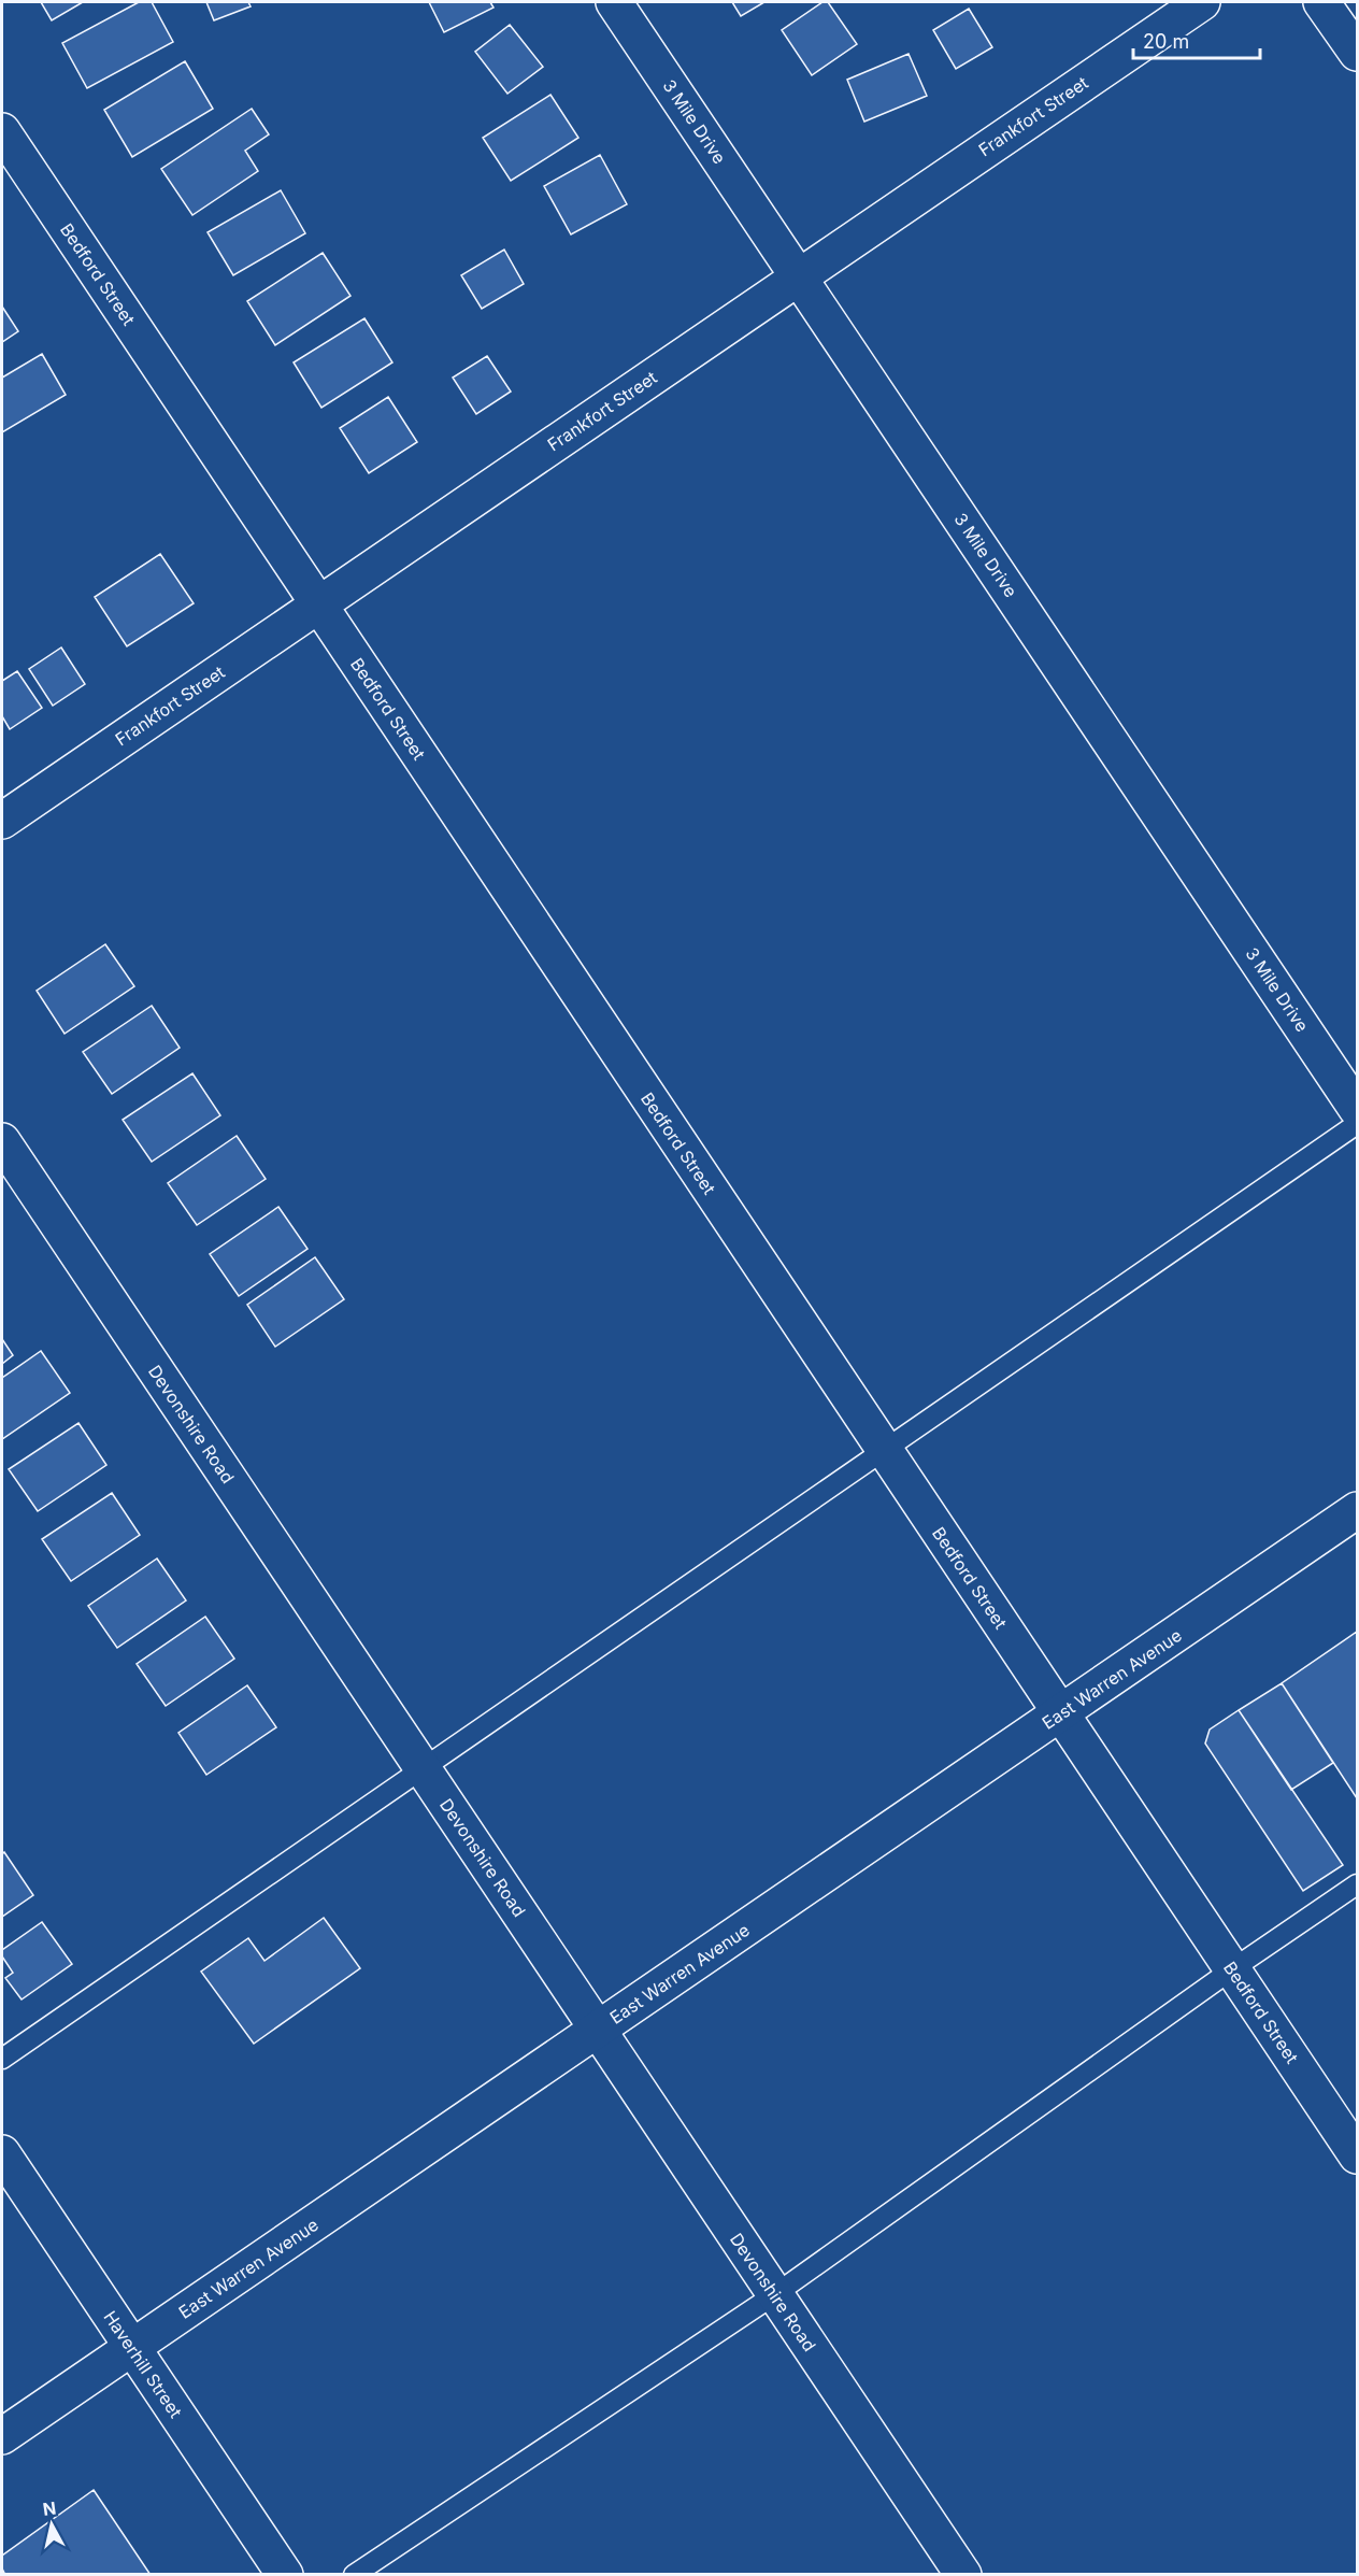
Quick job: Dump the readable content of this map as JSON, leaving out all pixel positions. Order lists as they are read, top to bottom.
{
  "streets": {
    "street": [
      "Frankfort Street",
      "3 Mile Drive",
      "Bedford Street",
      "Devonshire Road",
      "East Warren Avenue",
      "Haverhill Street"
    ]
  },
  "crossings": [
    ["Frankfort Street", "3 Mile Drive"],
    ["Frankfort Street", "Bedford Street"],
    ["Bedford Street", "East Warren Avenue"],
    ["Devonshire Road", "East Warren Avenue"],
    ["East Warren Avenue", "Haverhill Street"]
  ],
  "scale_bar": "20 m",
  "north": "top"
}
